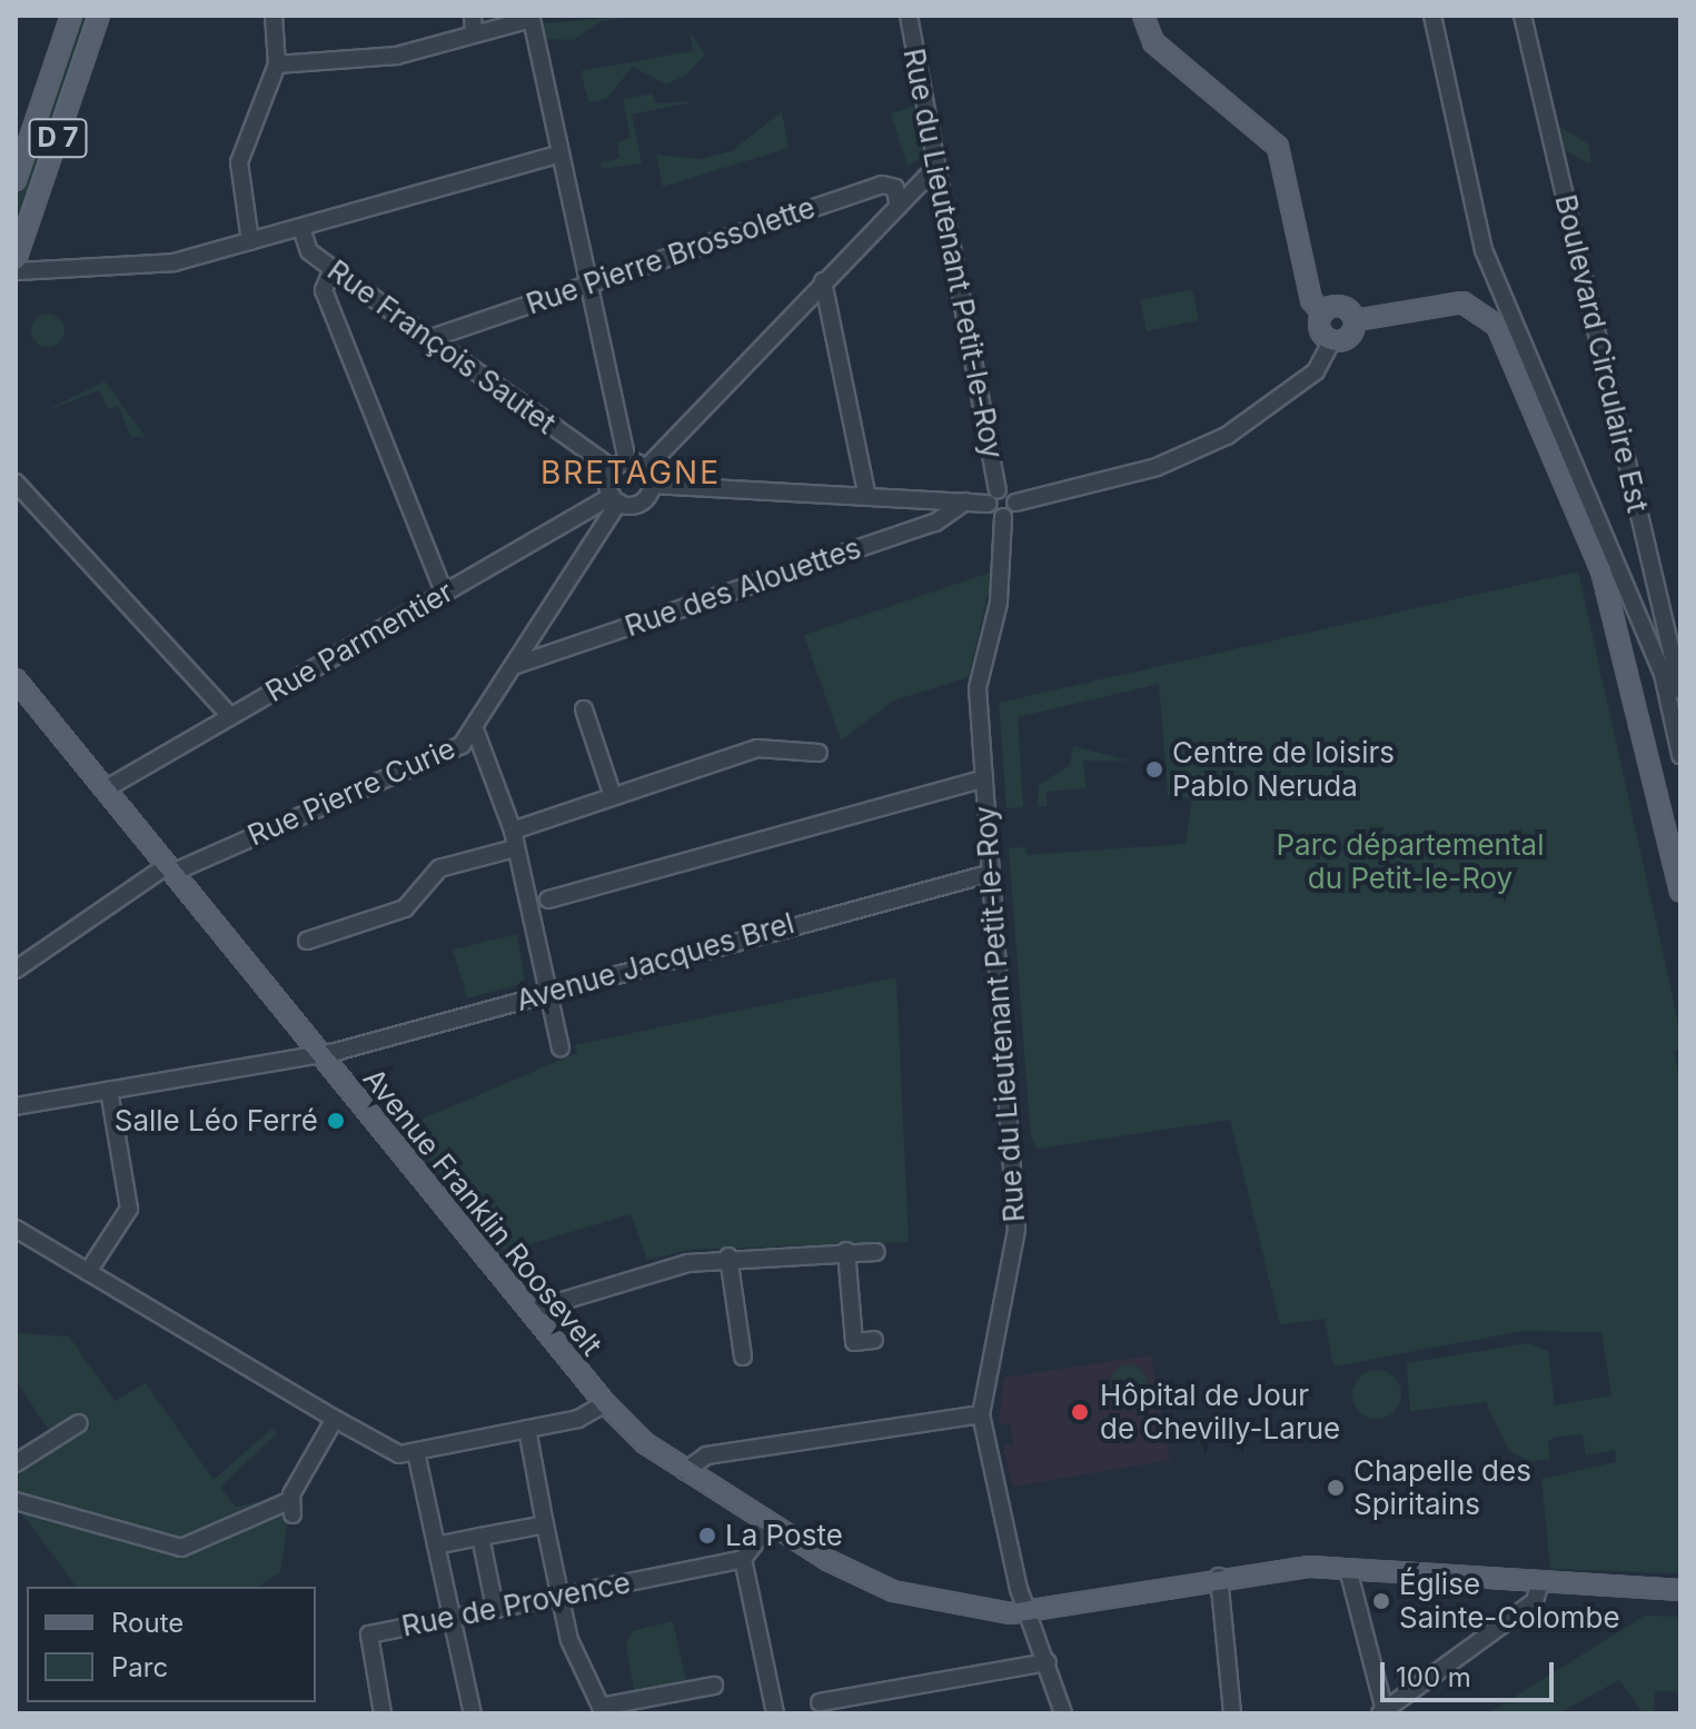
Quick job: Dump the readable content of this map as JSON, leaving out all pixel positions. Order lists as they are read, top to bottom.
{
  "streets": {
    "main road": ["D 7", "Avenue Franklin Roosevelt"],
    "street": [
      "Rue du Lieutenant Petit-le-Roy",
      "Rue Pierre Brossolette",
      "Rue François Sautet",
      "Boulevard Circulaire Est",
      "Rue des Alouettes",
      "Rue Parmentier",
      "Rue Pierre Curie",
      "Avenue Jacques Brel",
      "Rue de Provence"
    ]
  },
  "crossings": [
    ["Rue du Lieutenant Petit-le-Roy", "Avenue Jacques Brel"],
    ["Rue du Lieutenant Petit-le-Roy", "Avenue Franklin Roosevelt"],
    ["Rue Pierre Brossolette", "Rue François Sautet"],
    ["Rue François Sautet", "Rue Parmentier"],
    ["Rue des Alouettes", "Rue Pierre Curie"],
    ["Rue Parmentier", "Rue Pierre Curie"],
    ["Rue Parmentier", "Avenue Franklin Roosevelt"],
    ["Rue Pierre Curie", "Avenue Franklin Roosevelt"],
    ["Avenue Jacques Brel", "Avenue Franklin Roosevelt"]
  ],
  "districts": ["BRETAGNE"],
  "parks": ["Parc départemental du Petit-le-Roy"],
  "places": [
    "Centre de loisirs Pablo Neruda",
    "Salle Léo Ferré",
    "Hôpital de Jour de Chevilly-Larue",
    "Chapelle des Spiritains",
    "La Poste",
    "Église Sainte-Colombe"
  ],
  "legend": ["Route", "Parc"],
  "scale_bar": "100 m"
}
